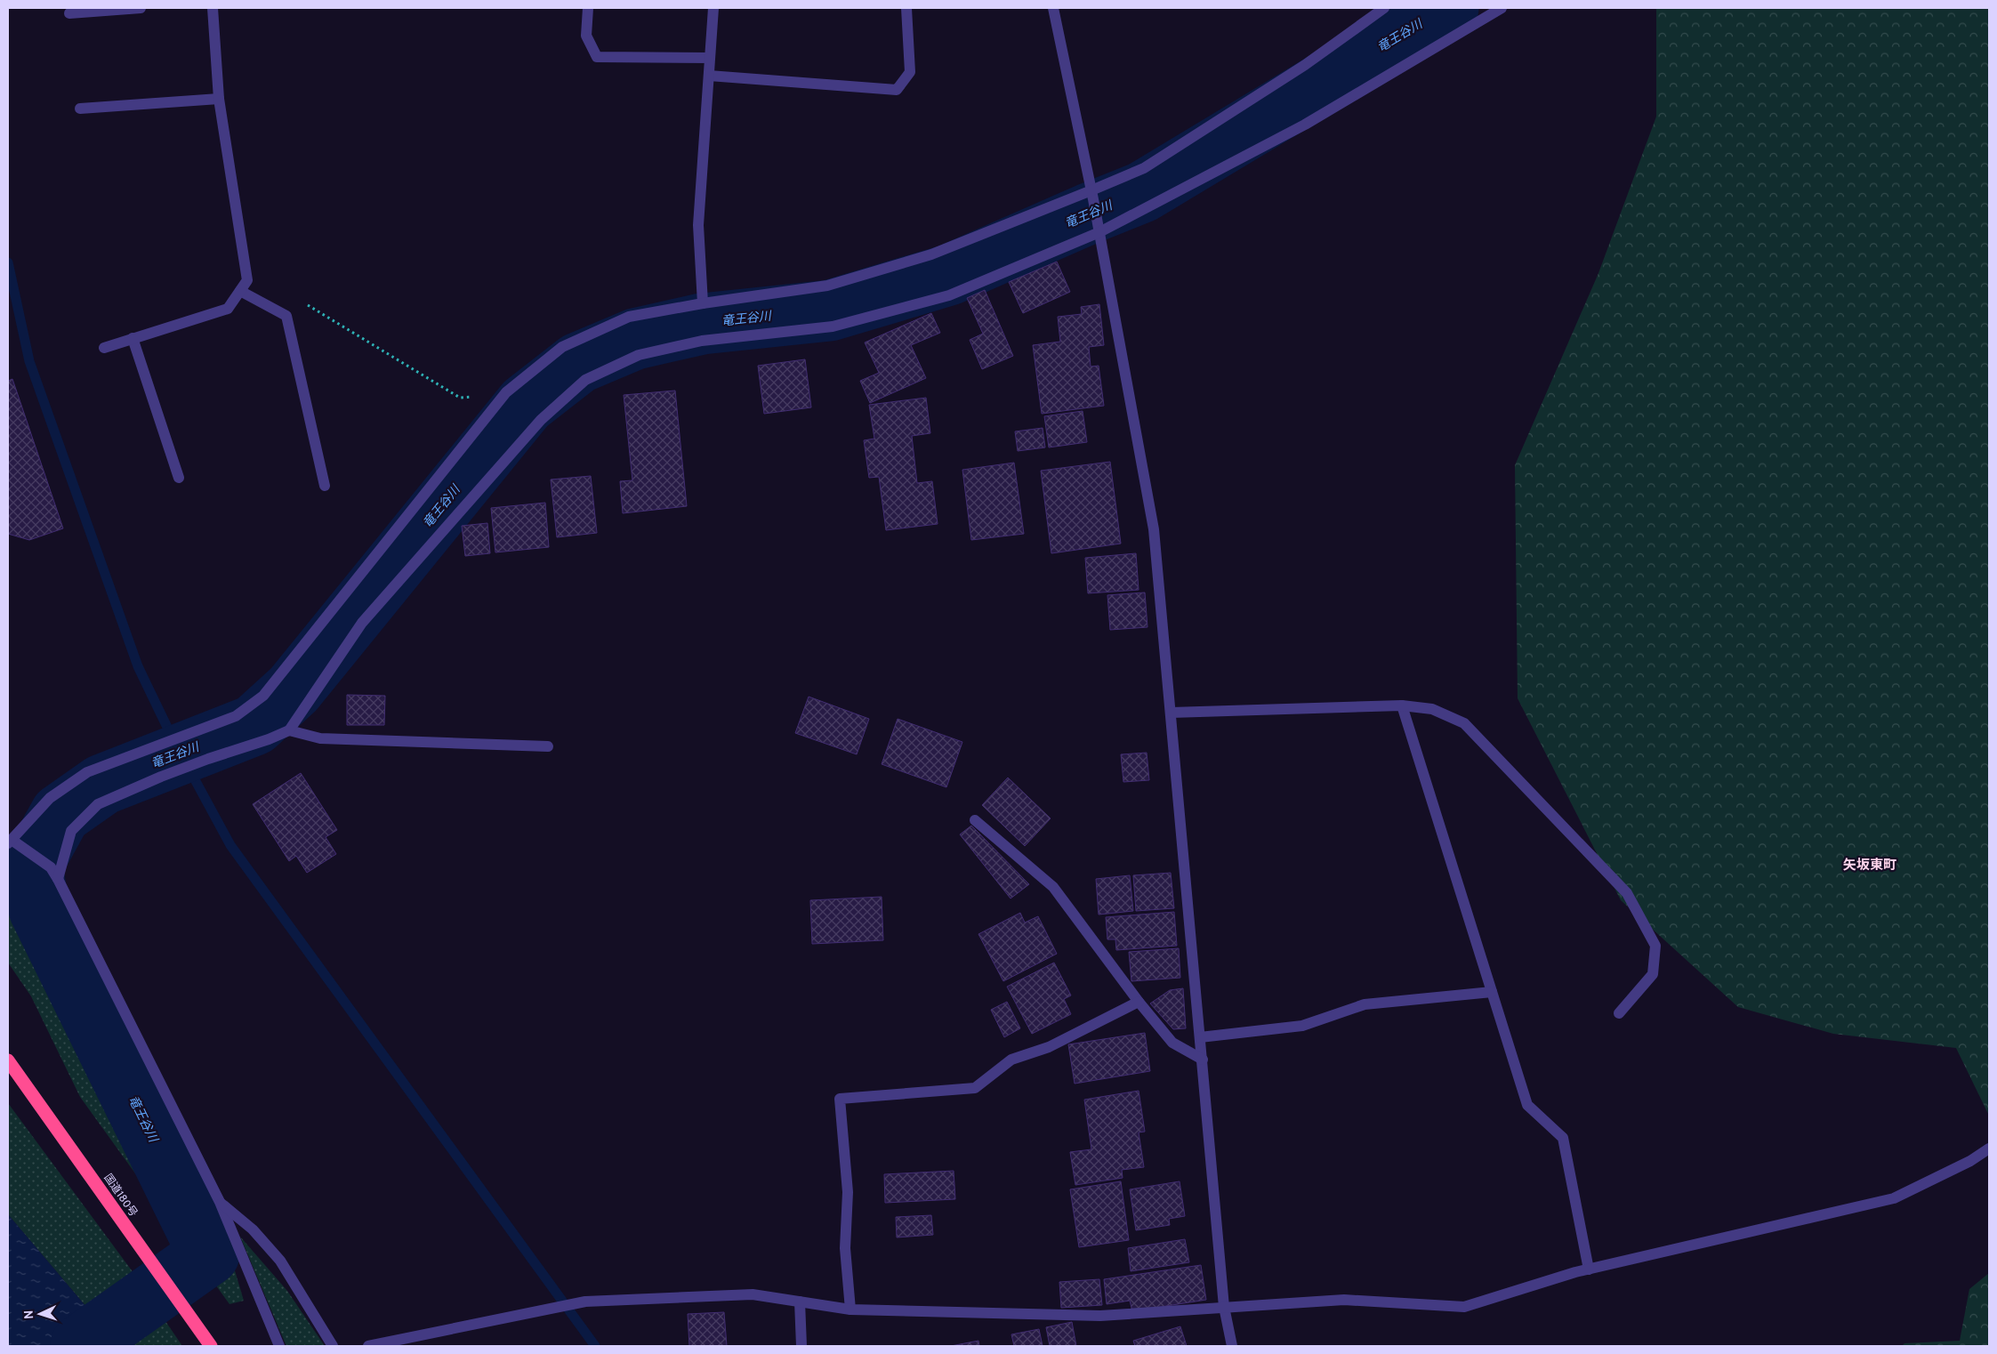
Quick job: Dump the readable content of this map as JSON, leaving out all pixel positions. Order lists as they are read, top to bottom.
{
  "streets": {
    "highway": ["国道180号"]
  },
  "districts": ["矢坂東町"],
  "water": ["竜王谷川"],
  "north": "left"
}
